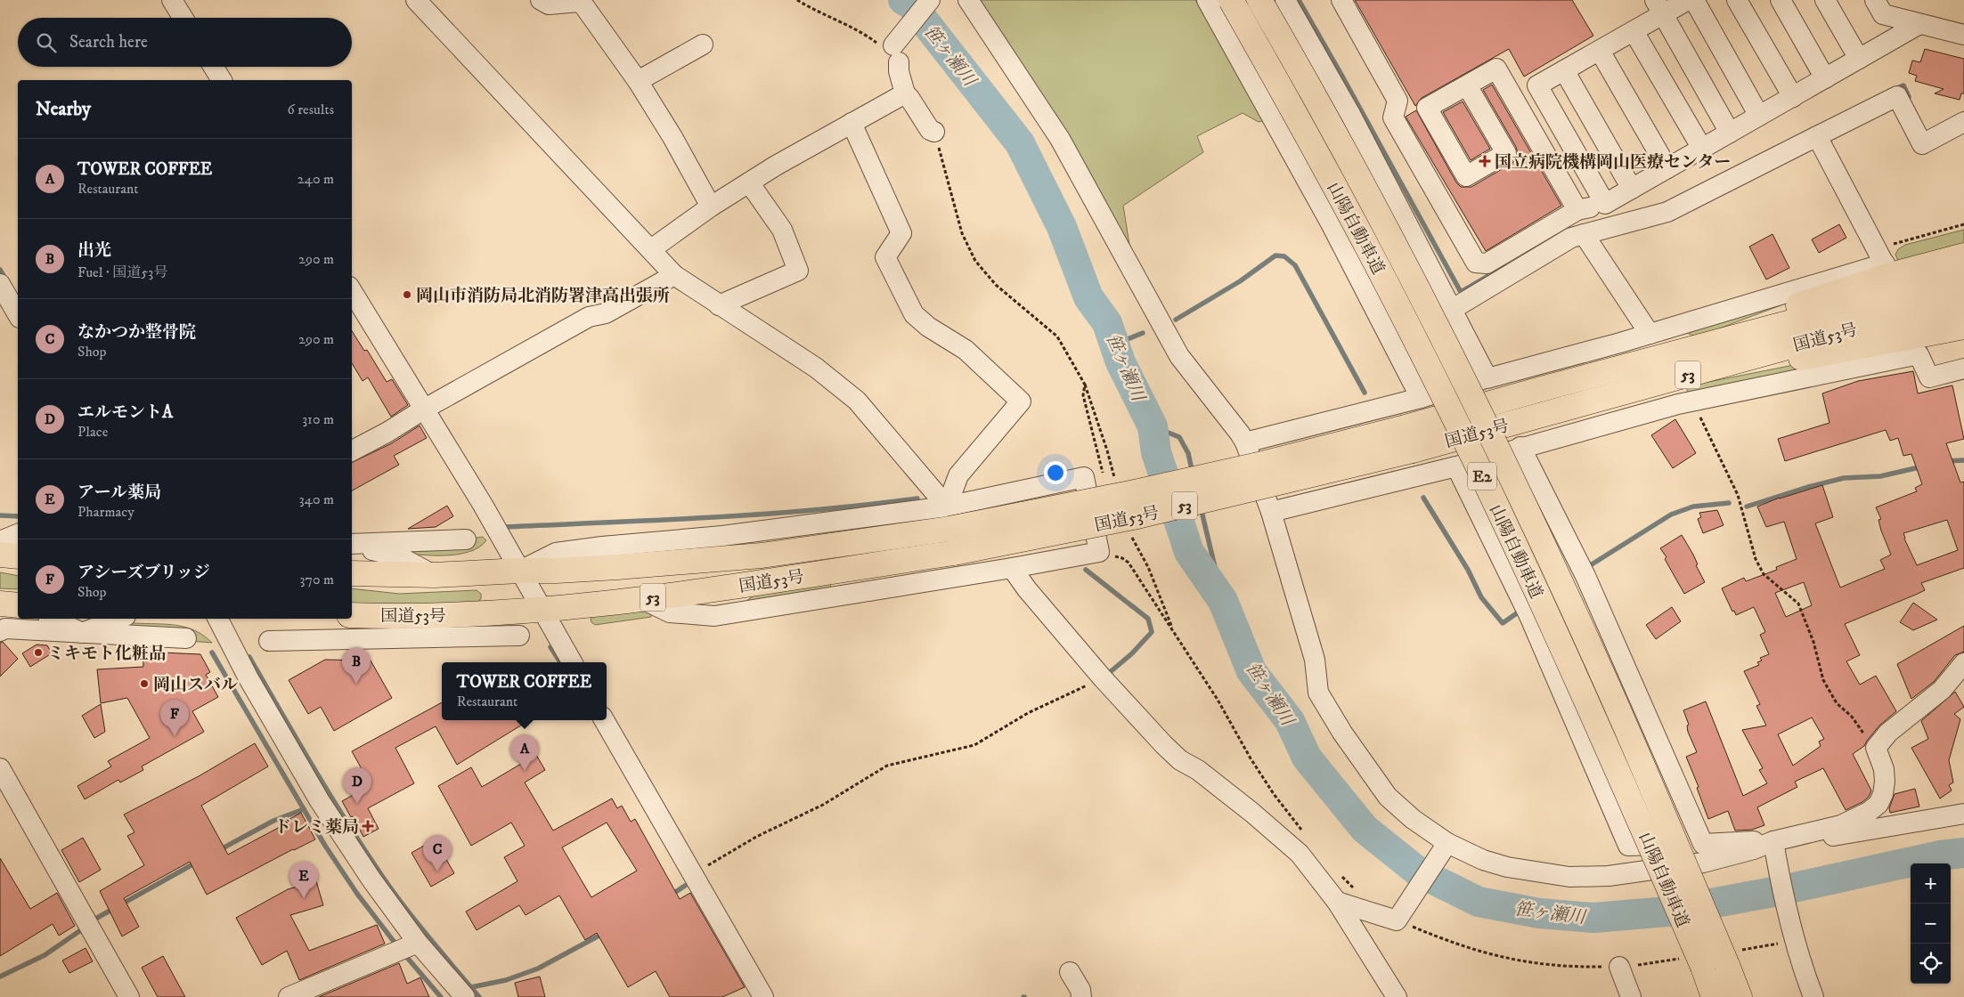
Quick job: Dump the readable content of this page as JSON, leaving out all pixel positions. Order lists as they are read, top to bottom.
{
  "streets": {
    "highway": [
      "山陽自動車道",
      "国道53号",
      "53",
      "E2"
    ]
  },
  "crossings": [
    ["国道53号", "53"]
  ],
  "water": ["笹ヶ瀬川"],
  "places": {
    "health": ["国立病院機構岡山医療センター", "ドレミ薬局"],
    "other": ["岡山市消防局北消防署津高出張所", "ミキモト化粧品", "岡山スバル"]
  },
  "page": {
    "search": "Search here",
    "heading": ["Nearby", "6 results"],
    "list": [
      {
        "mark": "A",
        "name": "TOWER COFFEE",
        "note": "Restaurant",
        "value": "240 m"
      },
      {
        "mark": "B",
        "name": "出光",
        "note": "Fuel · 国道53号",
        "value": "290 m"
      },
      {
        "mark": "C",
        "name": "なかつか整骨院",
        "note": "Shop",
        "value": "290 m"
      },
      {
        "mark": "D",
        "name": "エルモントA",
        "note": "Place",
        "value": "310 m"
      },
      {
        "mark": "E",
        "name": "アール薬局",
        "note": "Pharmacy",
        "value": "340 m"
      },
      {
        "mark": "F",
        "name": "アシーズブリッジ",
        "note": "Shop",
        "value": "370 m"
      }
    ],
    "pins": [
      "B",
      "F",
      "A",
      "D",
      "C",
      "E"
    ],
    "popup": ["TOWER COFFEE", "Restaurant"],
    "map_buttons": ["+", "−"]
  }
}
